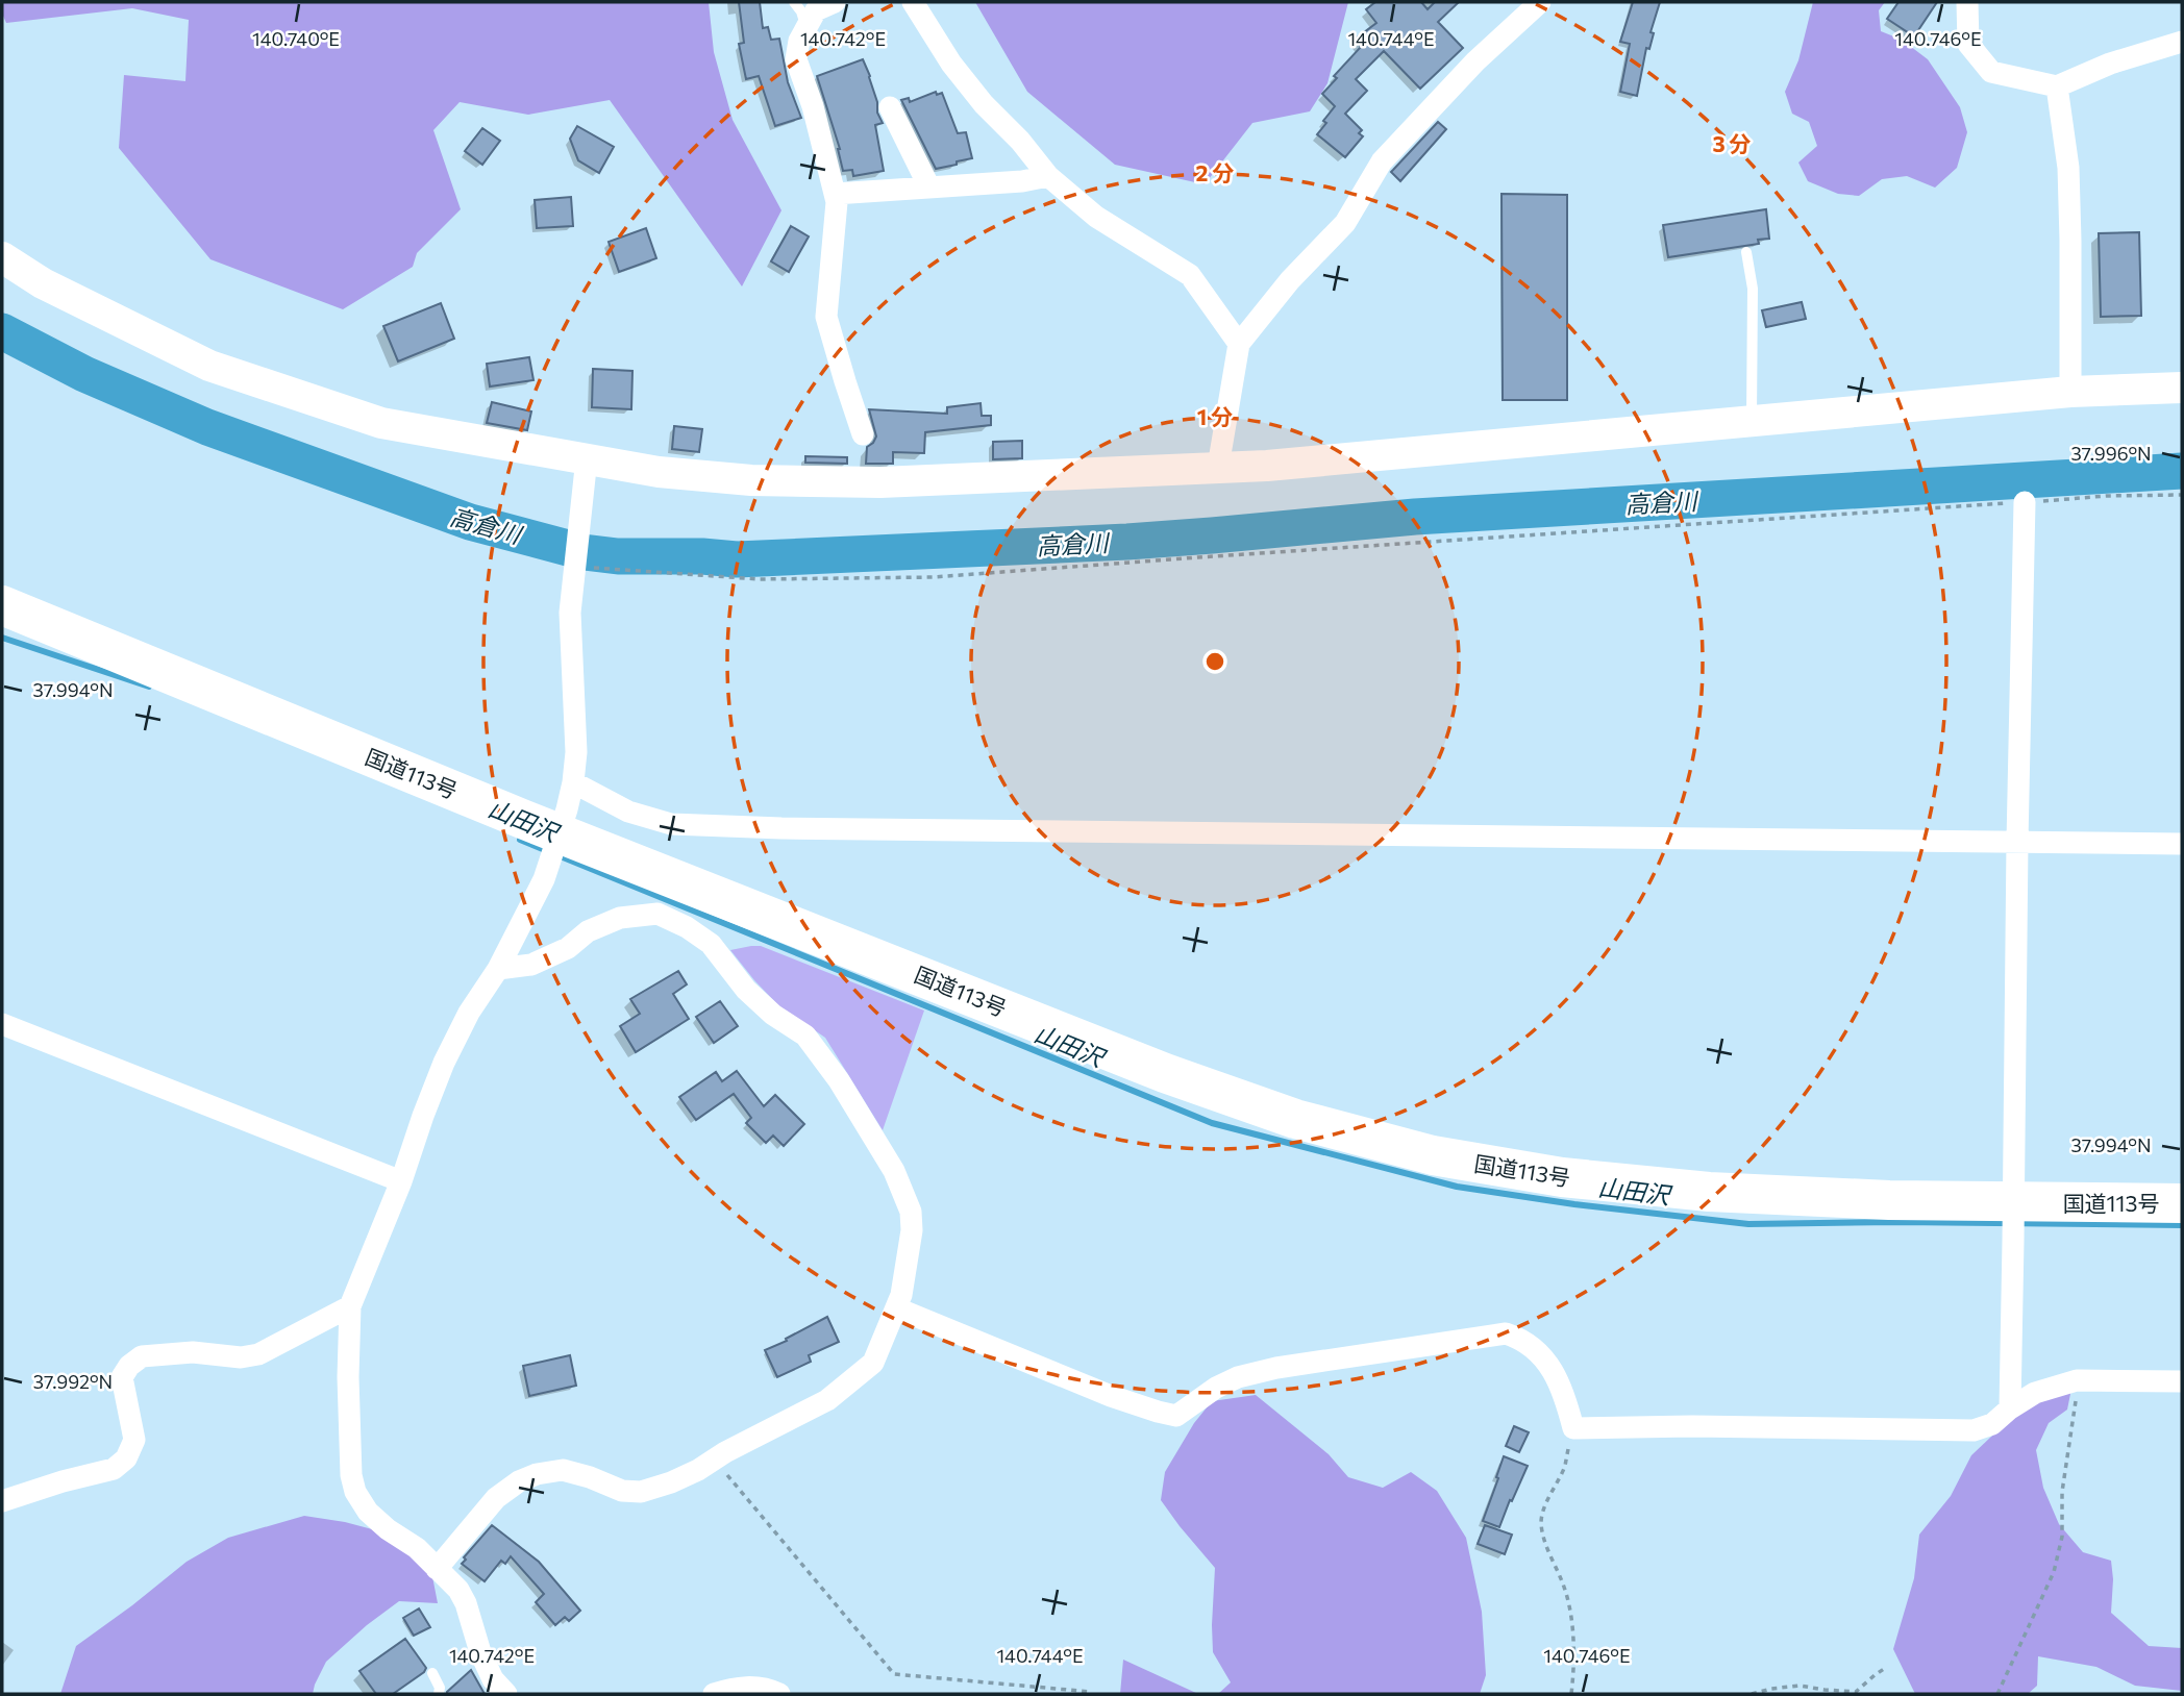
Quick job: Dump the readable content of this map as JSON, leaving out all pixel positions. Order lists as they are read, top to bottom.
{
  "streets": {
    "highway": ["国道113号"]
  },
  "water": ["高倉川", "山田沢"],
  "coordinates": [
    "140.740°E",
    "140.742°E",
    "140.744°E",
    "140.746°E",
    "37.996°N",
    "37.994°N",
    "37.992°N"
  ],
  "rings": ["3 分", "2 分", "1 分"]
}
